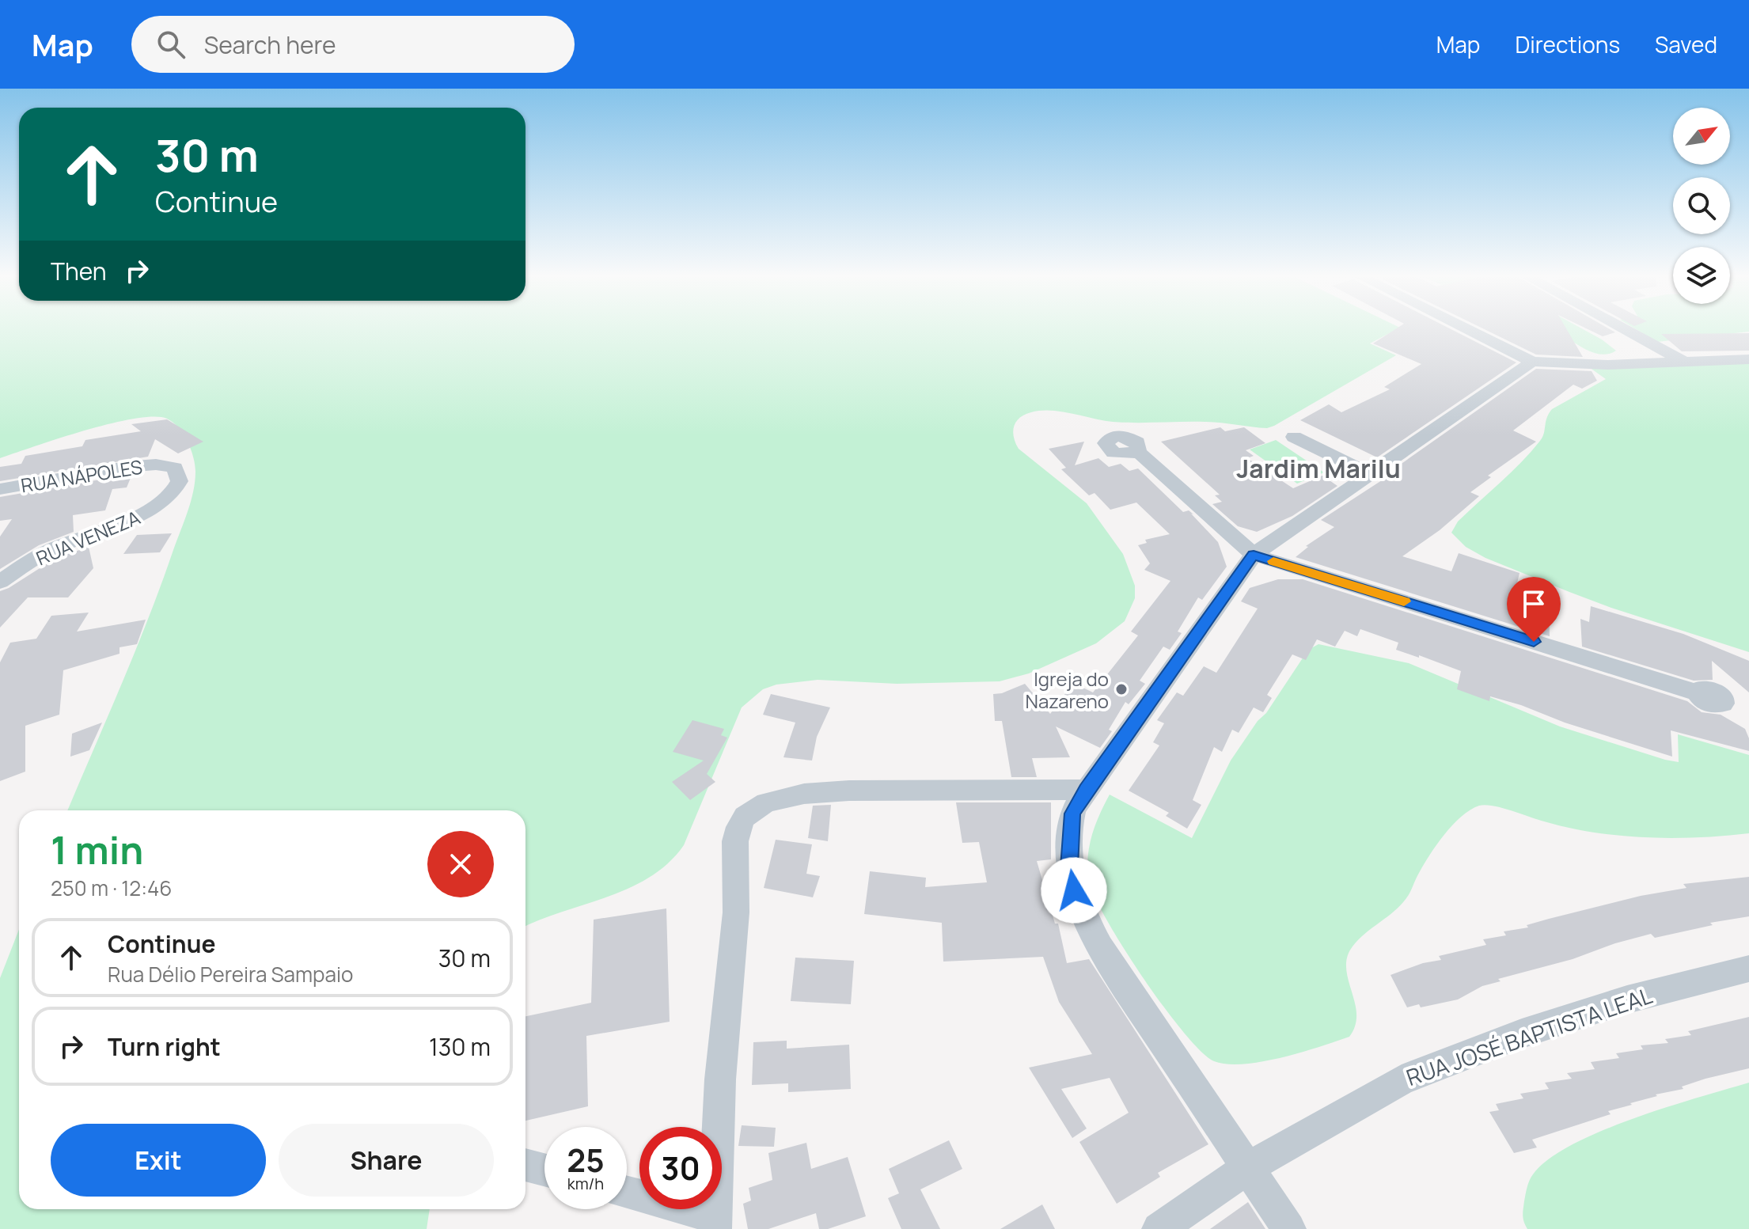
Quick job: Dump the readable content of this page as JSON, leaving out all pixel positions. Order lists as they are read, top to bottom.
{
  "streets": {
    "street": ["RUA NÁPOLES", "RUA VENEZA", "RUA JOSÉ BAPTISTA LEAL"]
  },
  "crossings": [
    ["RUA NÁPOLES", "RUA VENEZA"]
  ],
  "districts": ["Jardim Marilu"],
  "places": ["Igreja do Nazareno"],
  "north": "top right",
  "page": {
    "header": "Map",
    "search": "Search here",
    "nav": ["Map", "Directions", "Saved"],
    "turn": ["30 m", "Continue"],
    "then": "Then",
    "heading": ["1 min", "250 m · 12:46"],
    "list": [
      {
        "name": "Continue",
        "note": "Rua Délio Pereira Sampaio",
        "value": "30 m"
      },
      {
        "name": "Turn right",
        "value": "130 m"
      }
    ],
    "buttons": ["Exit", "Share"],
    "speed": "25 km/h",
    "limit": "30"
  }
}
